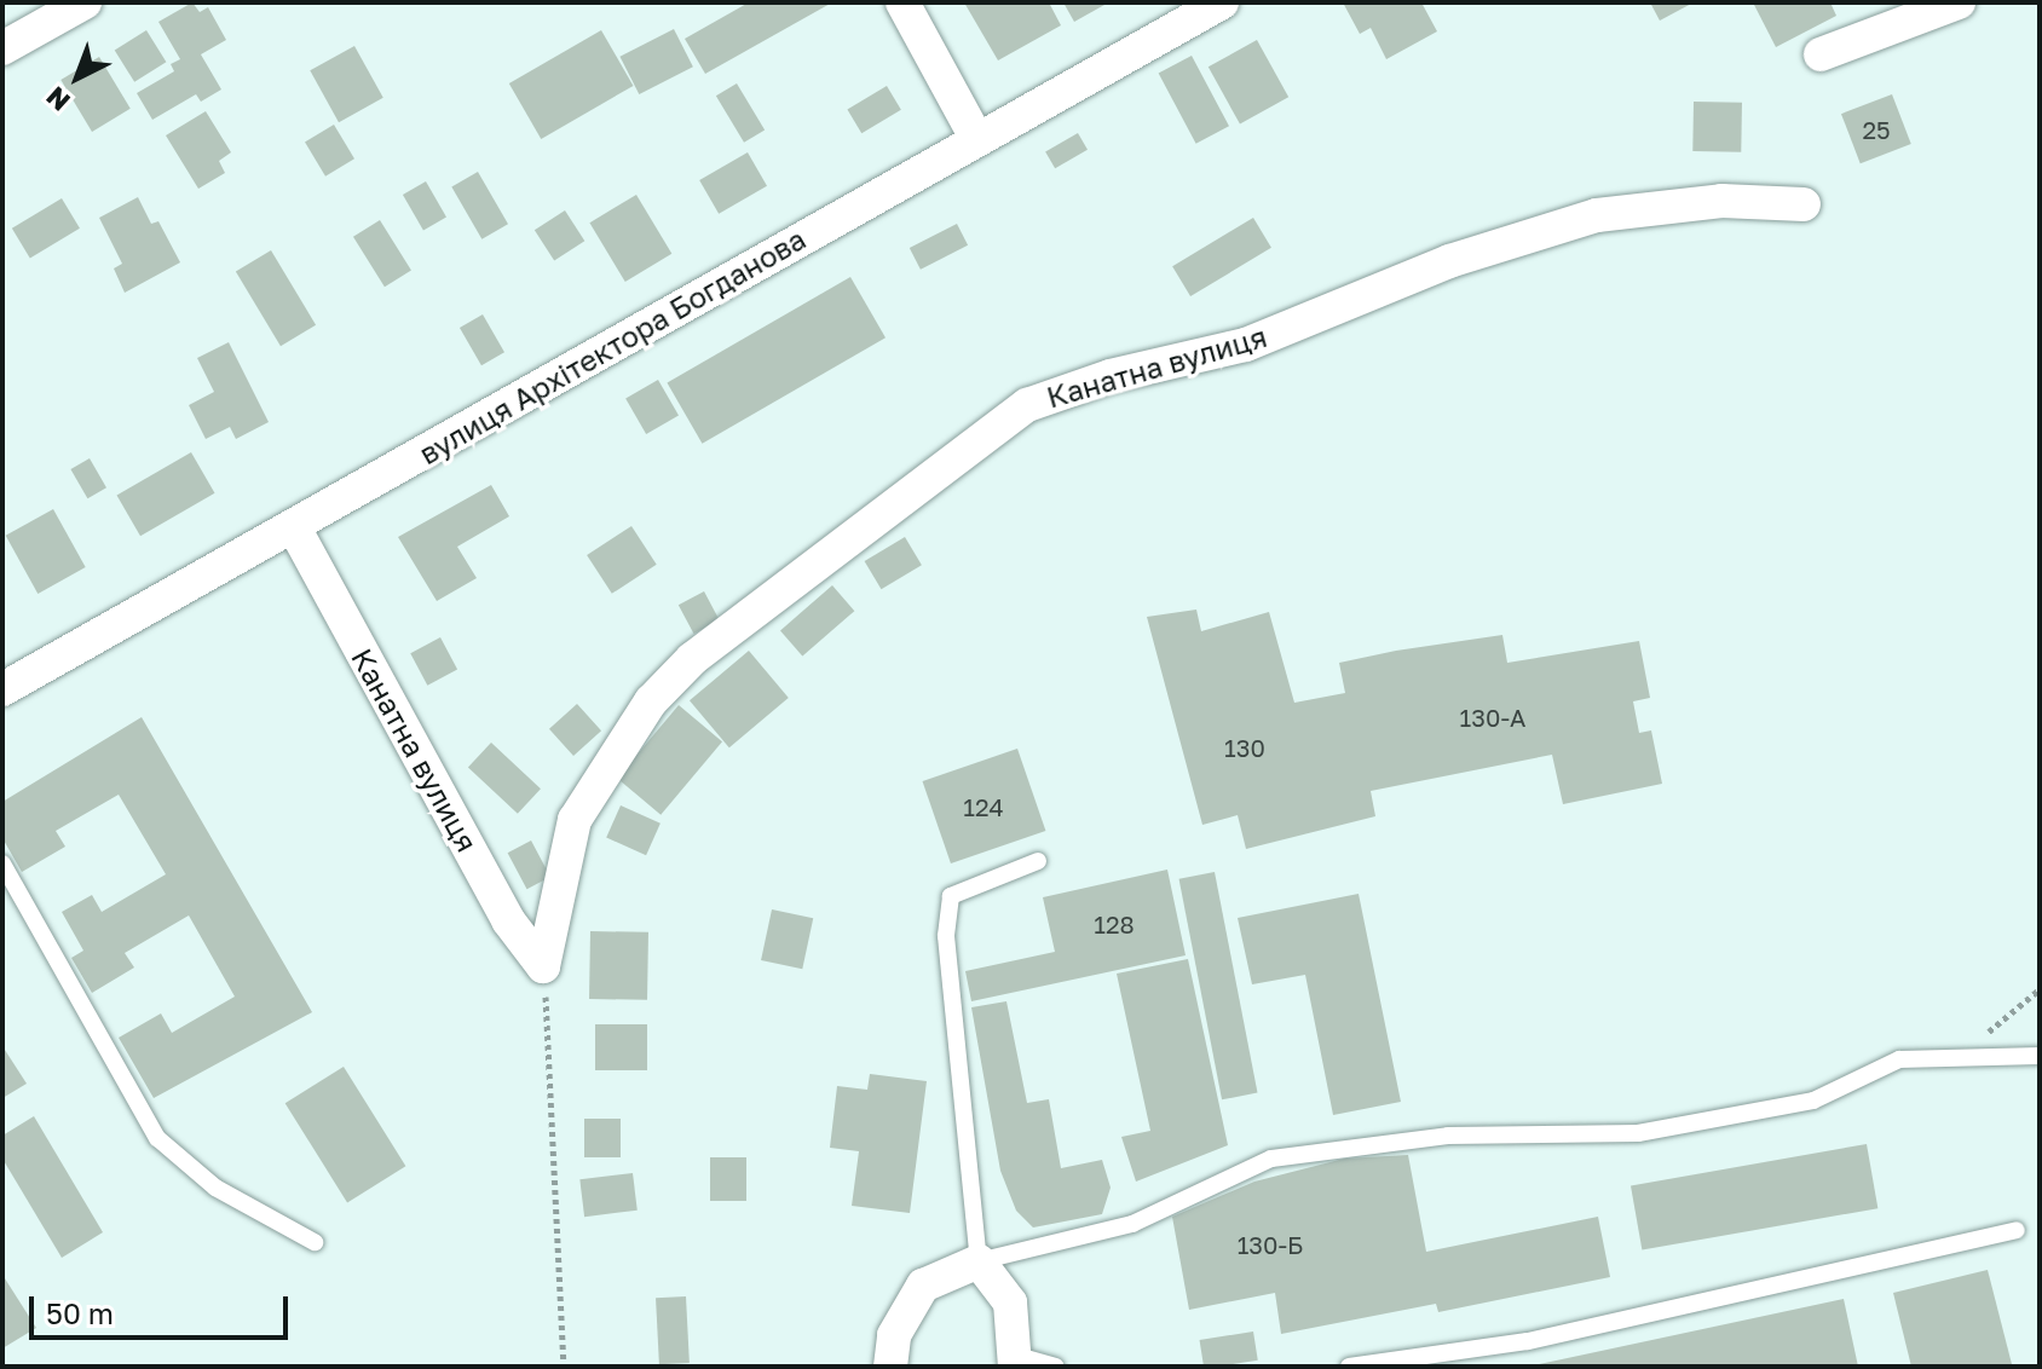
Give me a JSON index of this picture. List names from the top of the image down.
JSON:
{
  "streets": {
    "street": ["вулиця Архітектора Богданова", "Канатна вулиця"]
  },
  "crossings": [
    ["вулиця Архітектора Богданова", "Канатна вулиця"]
  ],
  "house_numbers": [
    "25",
    "130-А",
    "130",
    "124",
    "128",
    "130-Б"
  ],
  "scale_bar": "50 m",
  "north": "bottom left"
}
